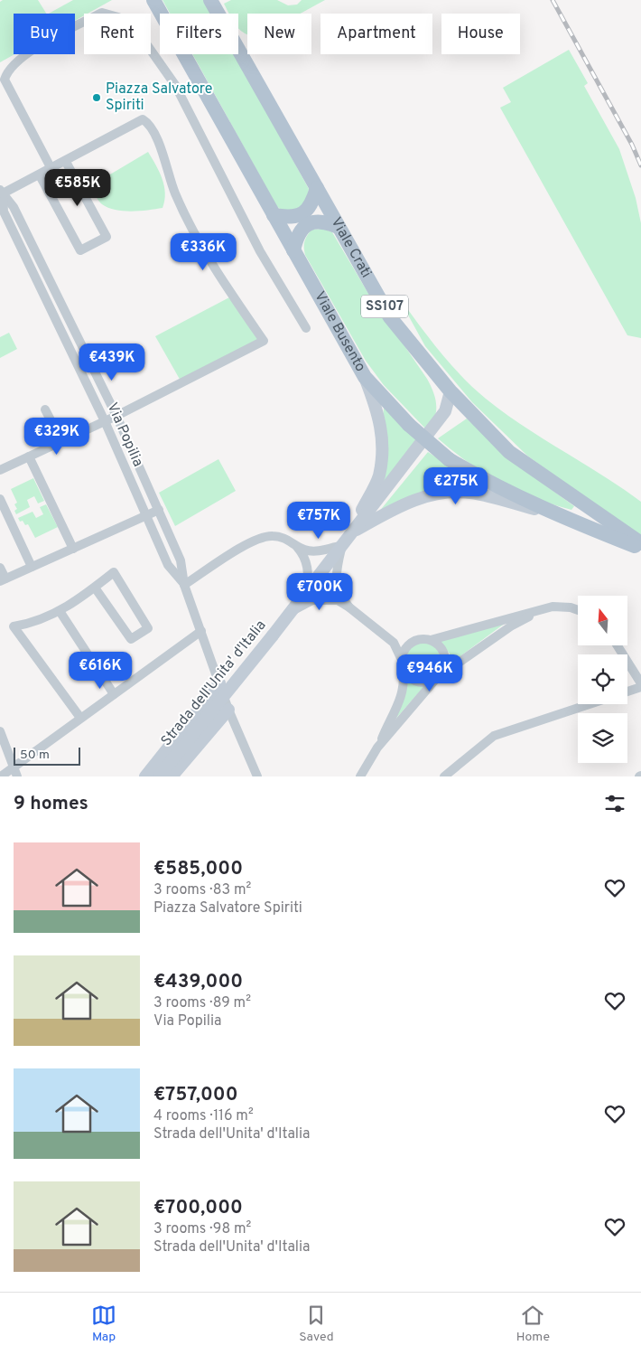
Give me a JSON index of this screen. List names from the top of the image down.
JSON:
{
  "streets": {
    "main road": [
      "Viale Crati",
      "SS107",
      "Viale Busento",
      "Strada dell'Unita' d'Italia"
    ],
    "street": ["Via Popilia"]
  },
  "places": ["Piazza Salvatore Spiriti"],
  "scale_bar": "50 m",
  "north": "top",
  "page": {
    "chip": [
      "Buy",
      "Rent",
      "Filters",
      "New",
      "Apartment",
      "House"
    ],
    "price": [
      "€585K",
      "€336K",
      "€439K",
      "€329K",
      "€275K",
      "€757K",
      "€700K",
      "€616K",
      "€946K"
    ],
    "scale": "50 m",
    "heading": "9 homes",
    "list": [
      {
        "name": "€585,000",
        "note": "3 rooms · 83 m² · Piazza Salvatore Spiriti"
      },
      {
        "name": "€439,000",
        "note": "3 rooms · 89 m² · Via Popilia"
      },
      {
        "name": "€757,000",
        "note": "4 rooms · 116 m² · Strada dell'Unita' d'Italia"
      },
      {
        "name": "€700,000",
        "note": "3 rooms · 98 m² · Strada dell'Unita' d'Italia"
      }
    ],
    "tabs": ["Map", "Saved", "Home"]
  }
}
